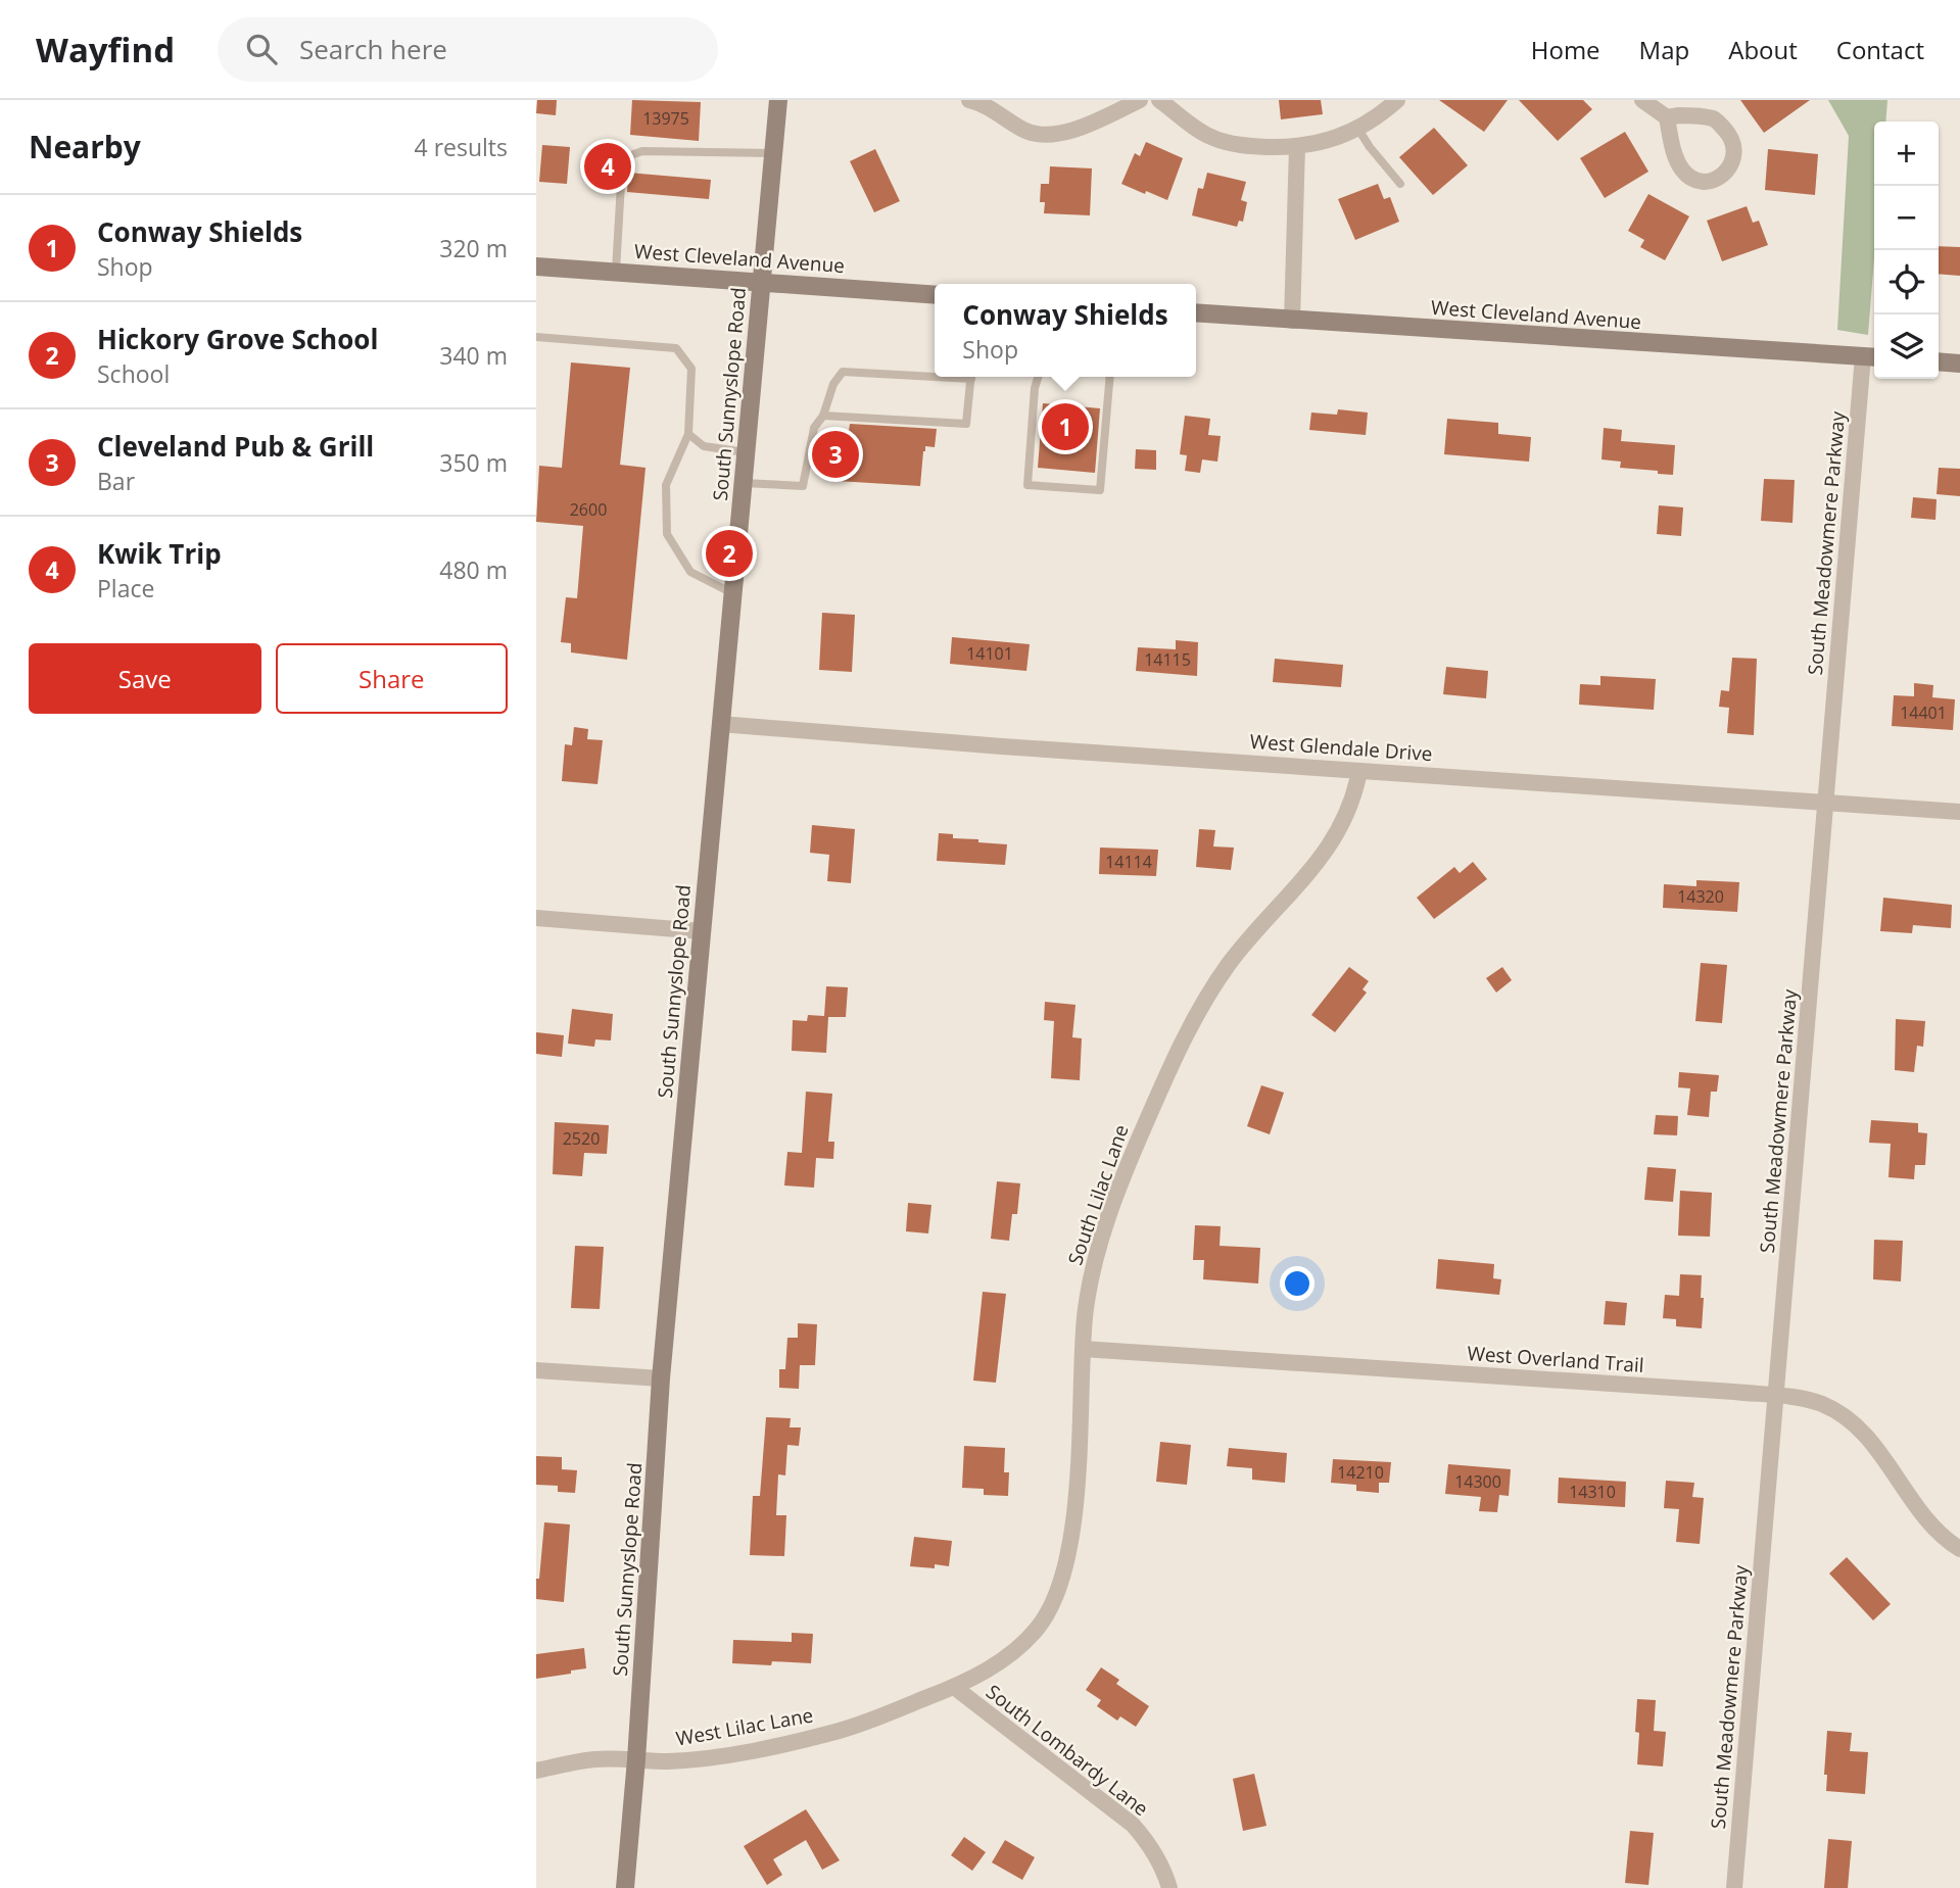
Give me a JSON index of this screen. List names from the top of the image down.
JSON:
{
  "streets": {
    "street": [
      "West Cleveland Avenue",
      "South Sunnyslope Road",
      "South Meadowmere Parkway",
      "West Glendale Drive",
      "South Lilac Lane",
      "West Overland Trail",
      "West Lilac Lane",
      "South Lombardy Lane"
    ]
  },
  "crossings": [
    ["West Cleveland Avenue", "South Sunnyslope Road"],
    ["West Cleveland Avenue", "South Meadowmere Parkway"],
    ["South Sunnyslope Road", "West Glendale Drive"],
    ["South Sunnyslope Road", "West Lilac Lane"],
    ["South Meadowmere Parkway", "West Glendale Drive"],
    ["South Meadowmere Parkway", "West Overland Trail"],
    ["West Glendale Drive", "South Lilac Lane"],
    ["South Lilac Lane", "West Overland Trail"],
    ["South Lilac Lane", "West Lilac Lane"],
    ["South Lilac Lane", "South Lombardy Lane"],
    ["West Lilac Lane", "South Lombardy Lane"]
  ],
  "house_numbers": [
    "13975",
    "2600",
    "14101",
    "14115",
    "14401",
    "14114",
    "14320",
    "2520",
    "14210",
    "14300",
    "14310"
  ],
  "page": {
    "header": "Wayfind",
    "search": "Search here",
    "nav": [
      "Home",
      "Map",
      "About",
      "Contact"
    ],
    "heading": ["Nearby", "4 results"],
    "map_buttons": ["+", "−"],
    "pins": [
      "4",
      "1",
      "3",
      "2"
    ],
    "list": [
      {
        "mark": "1",
        "name": "Conway Shields",
        "note": "Shop",
        "value": "320 m"
      },
      {
        "mark": "2",
        "name": "Hickory Grove School",
        "note": "School",
        "value": "340 m"
      },
      {
        "mark": "3",
        "name": "Cleveland Pub & Grill",
        "note": "Bar",
        "value": "350 m"
      },
      {
        "mark": "4",
        "name": "Kwik Trip",
        "note": "Place",
        "value": "480 m"
      }
    ],
    "popup": ["Conway Shields", "Shop"],
    "buttons": ["Save", "Share"]
  }
}
